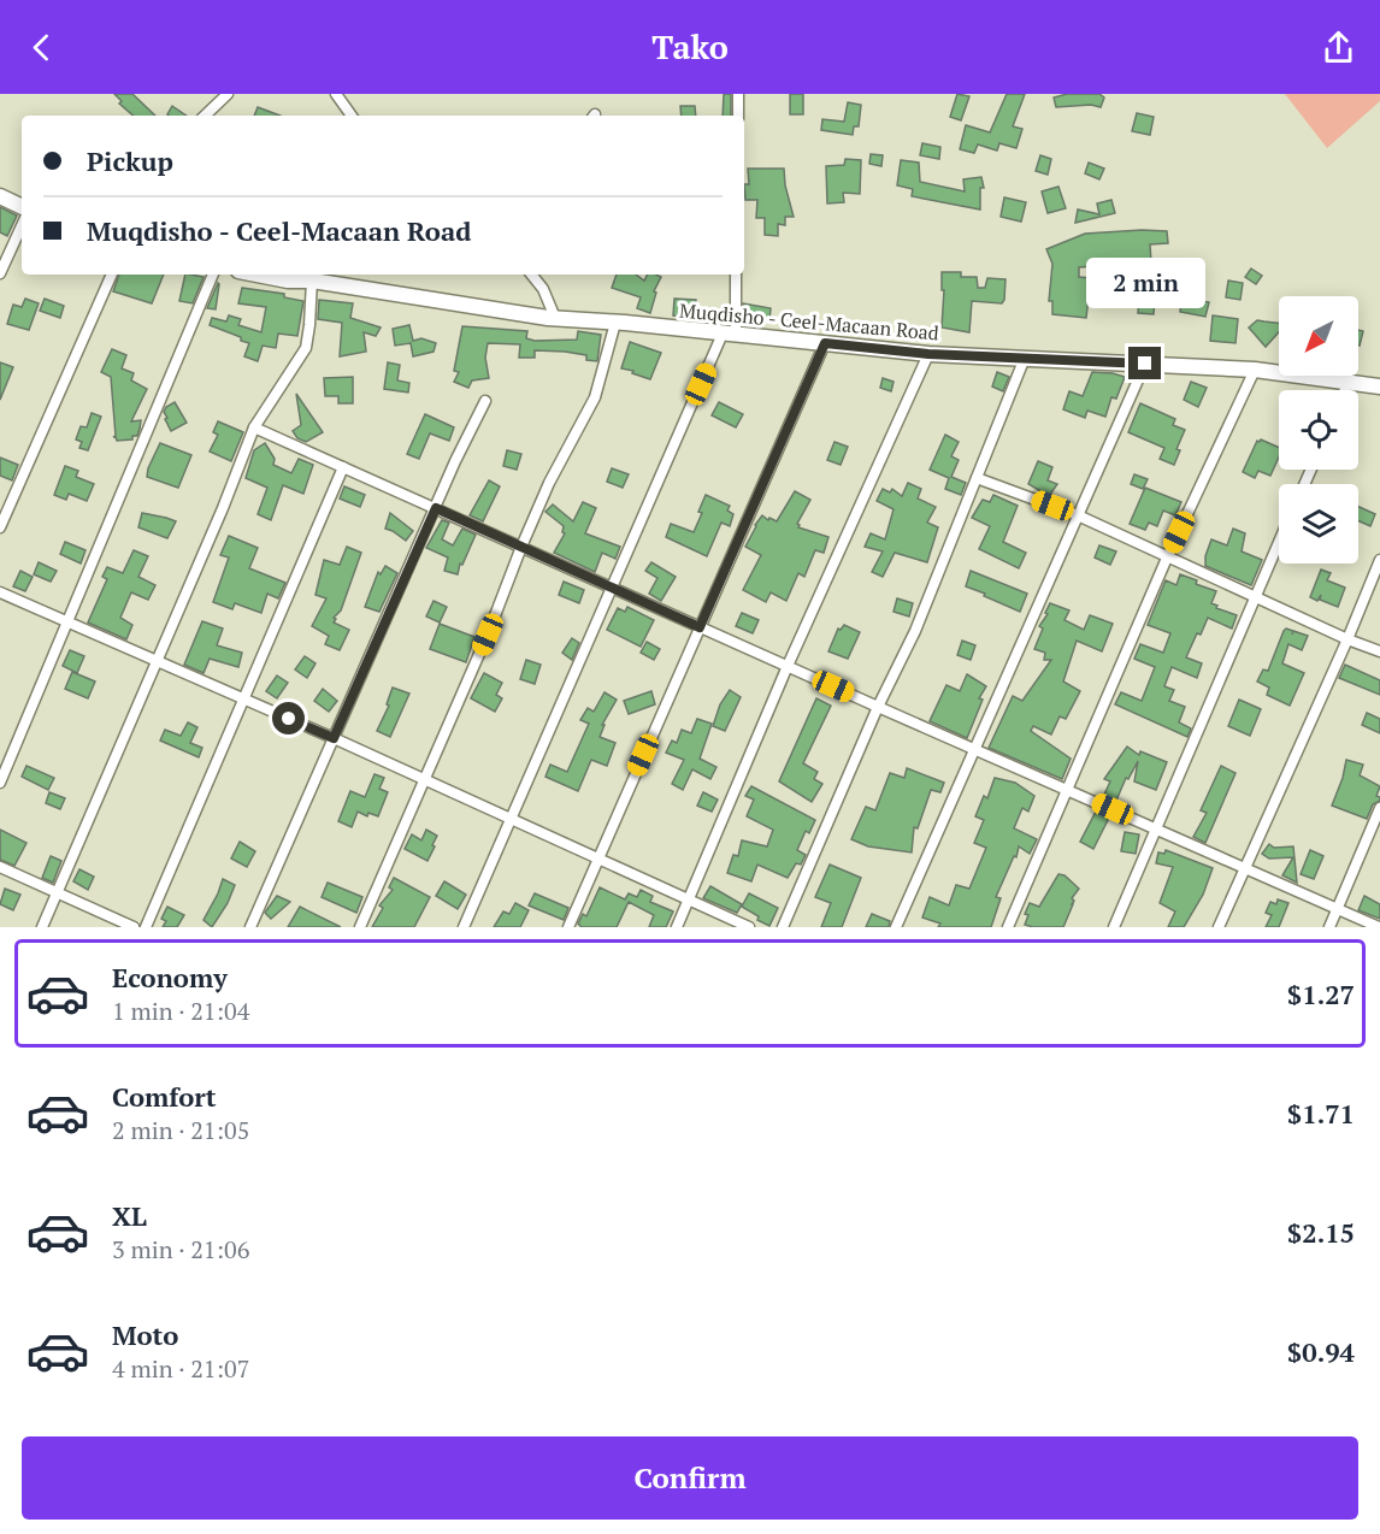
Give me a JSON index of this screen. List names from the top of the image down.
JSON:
{
  "streets": {
    "street": ["Muqdisho - Ceel-Macaan Road"]
  },
  "north": "bottom left",
  "page": {
    "header": "Tako",
    "banner": ["Pickup", "Muqdisho - Ceel-Macaan Road"],
    "bubble": "2 min",
    "list": [
      {
        "name": "Economy",
        "note": "1 min · 21:04",
        "value": "$1.27"
      },
      {
        "name": "Comfort",
        "note": "2 min · 21:05",
        "value": "$1.71"
      },
      {
        "name": "XL",
        "note": "3 min · 21:06",
        "value": "$2.15"
      },
      {
        "name": "Moto",
        "note": "4 min · 21:07",
        "value": "$0.94"
      }
    ],
    "buttons": "Confirm"
  }
}
